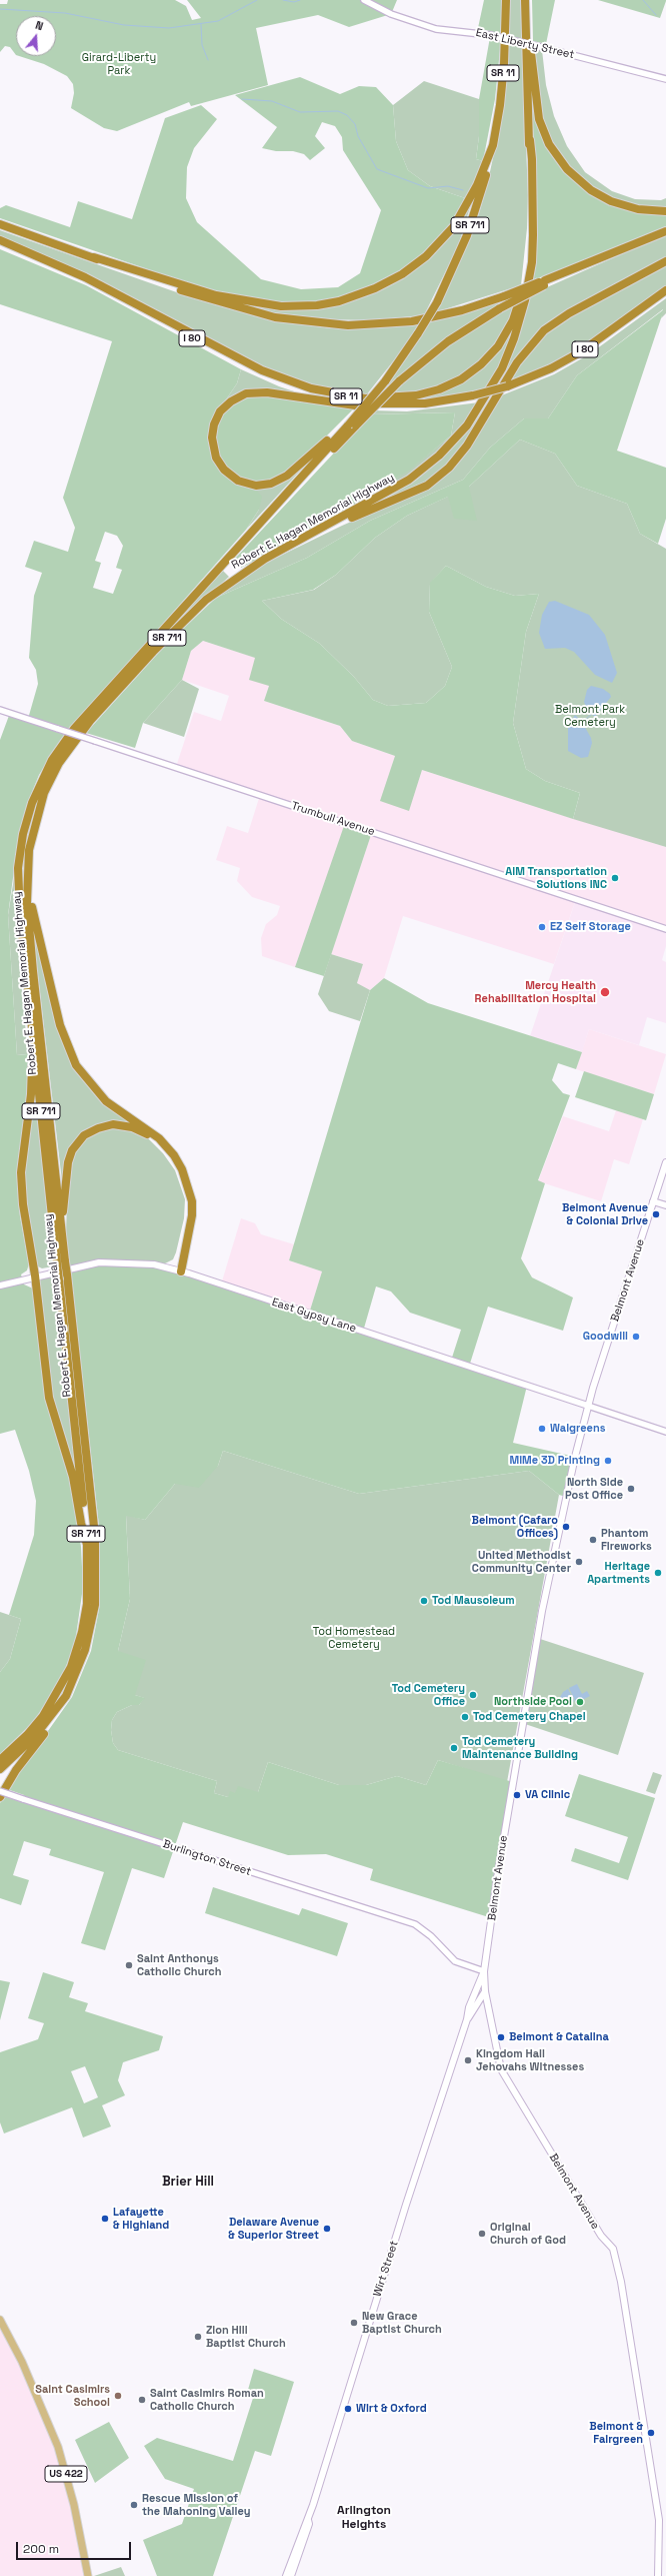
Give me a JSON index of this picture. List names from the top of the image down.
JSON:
{
  "streets": {
    "highway": [
      "SR 11",
      "SR 711",
      "I 80",
      "Robert E. Hagan Memorial Highway"
    ],
    "main road": [
      "Belmont Avenue",
      "East Gypsy Lane",
      "Wirt Street",
      "US 422"
    ],
    "street": ["East Liberty Street", "Trumbull Avenue", "Burlington Street"]
  },
  "crossings": [
    ["SR 11", "SR 711"],
    ["SR 11", "Robert E. Hagan Memorial Highway"],
    ["SR 711", "Robert E. Hagan Memorial Highway"],
    ["Belmont Avenue", "East Gypsy Lane"],
    ["Belmont Avenue", "Burlington Street"],
    ["Belmont Avenue", "Wirt Street"],
    ["Burlington Street", "Wirt Street"]
  ],
  "districts": ["Brier Hill", "Arlington Heights"],
  "parks": ["Girard-Liberty Park", "Belmont Park Cemetery", "Tod Homestead Cemetery"],
  "places": [
    "AIM Transportation Solutions INC",
    "EZ Self Storage",
    "Mercy Health Rehabilitation Hospital",
    "Belmont Avenue & Colonial Drive",
    "Goodwill",
    "Walgreens",
    "MiMe 3D Printing",
    "North Side Post Office",
    "Belmont (Cafaro Offices)",
    "Phantom Fireworks",
    "United Methodist Community Center",
    "Heritage Apartments",
    "Tod Mausoleum",
    "Tod Cemetery Office",
    "Northside Pool",
    "Tod Cemetery Chapel",
    "Tod Cemetery Maintenance Building",
    "VA Clinic",
    "Saint Anthonys Catholic Church",
    "Belmont & Catalina",
    "Kingdom Hall Jehovahs Witnesses",
    "Lafayette & Highland",
    "Delaware Avenue & Superior Street",
    "Original Church of God",
    "New Grace Baptist Church",
    "Zion Hill Baptist Church",
    "Saint Casimirs School",
    "Saint Casimirs Roman Catholic Church",
    "Wirt & Oxford",
    "Belmont & Fairgreen",
    "Rescue Mission of the Mahoning Valley"
  ],
  "scale_bar": "200 m",
  "north": "top"
}
